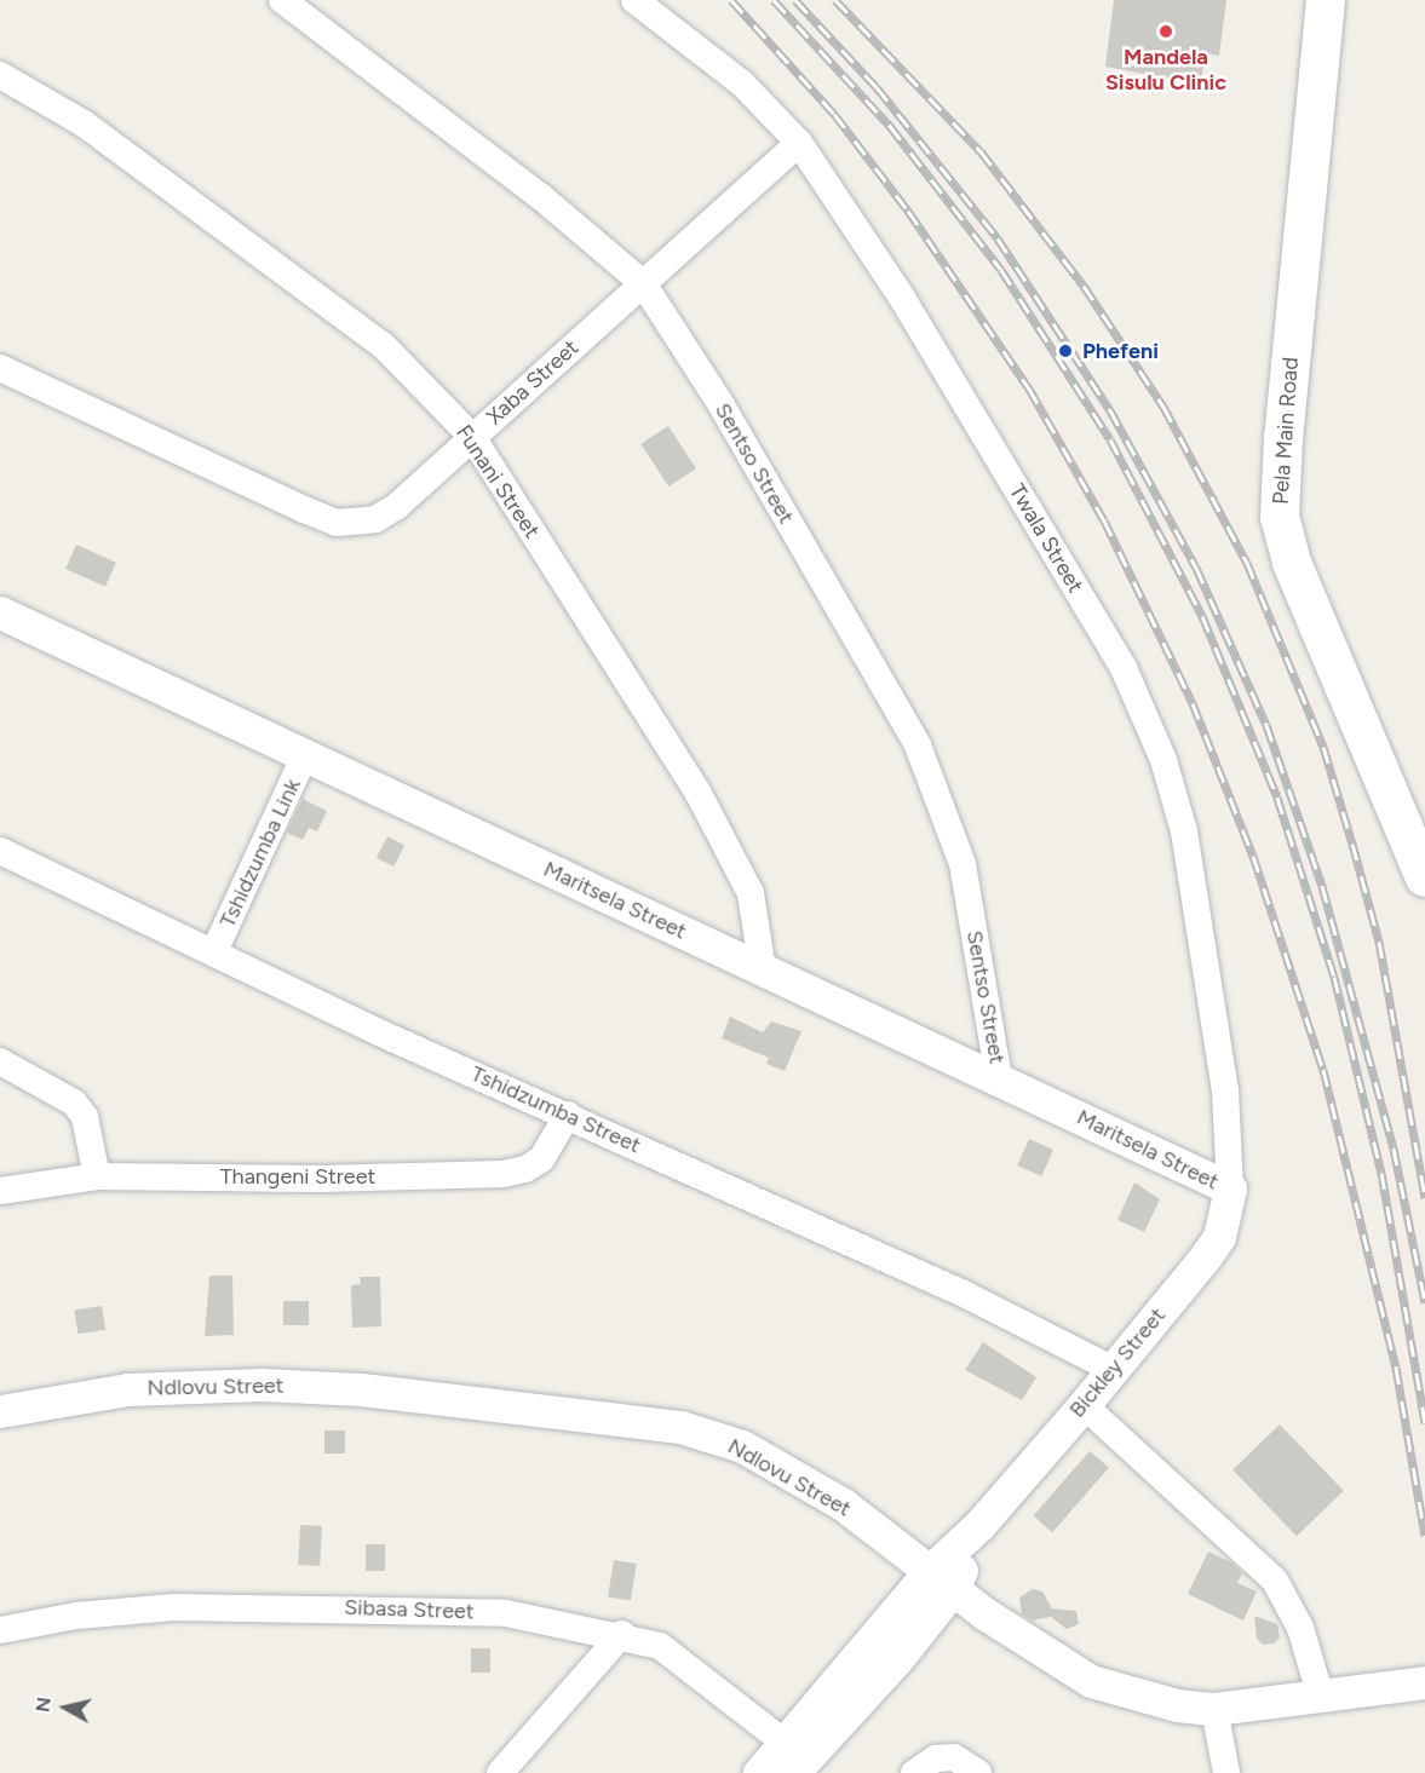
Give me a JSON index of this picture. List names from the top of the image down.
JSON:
{
  "streets": {
    "main road": ["Pela Main Road"],
    "street": [
      "Xaba Street",
      "Sentso Street",
      "Funani Street",
      "Twala Street",
      "Tshidzumba Link",
      "Maritsela Street",
      "Tshidzumba Street",
      "Thangeni Street",
      "Bickley Street",
      "Ndlovu Street",
      "Sibasa Street"
    ]
  },
  "crossings": [
    ["Xaba Street", "Sentso Street"],
    ["Xaba Street", "Funani Street"],
    ["Xaba Street", "Twala Street"],
    ["Sentso Street", "Maritsela Street"],
    ["Funani Street", "Maritsela Street"],
    ["Twala Street", "Maritsela Street"],
    ["Twala Street", "Bickley Street"],
    ["Tshidzumba Link", "Maritsela Street"],
    ["Tshidzumba Link", "Tshidzumba Street"],
    ["Maritsela Street", "Bickley Street"],
    ["Tshidzumba Street", "Thangeni Street"],
    ["Tshidzumba Street", "Bickley Street"],
    ["Bickley Street", "Ndlovu Street"],
    ["Bickley Street", "Sibasa Street"]
  ],
  "places": ["Mandela Sisulu Clinic", "Phefeni"],
  "north": "left"
}
